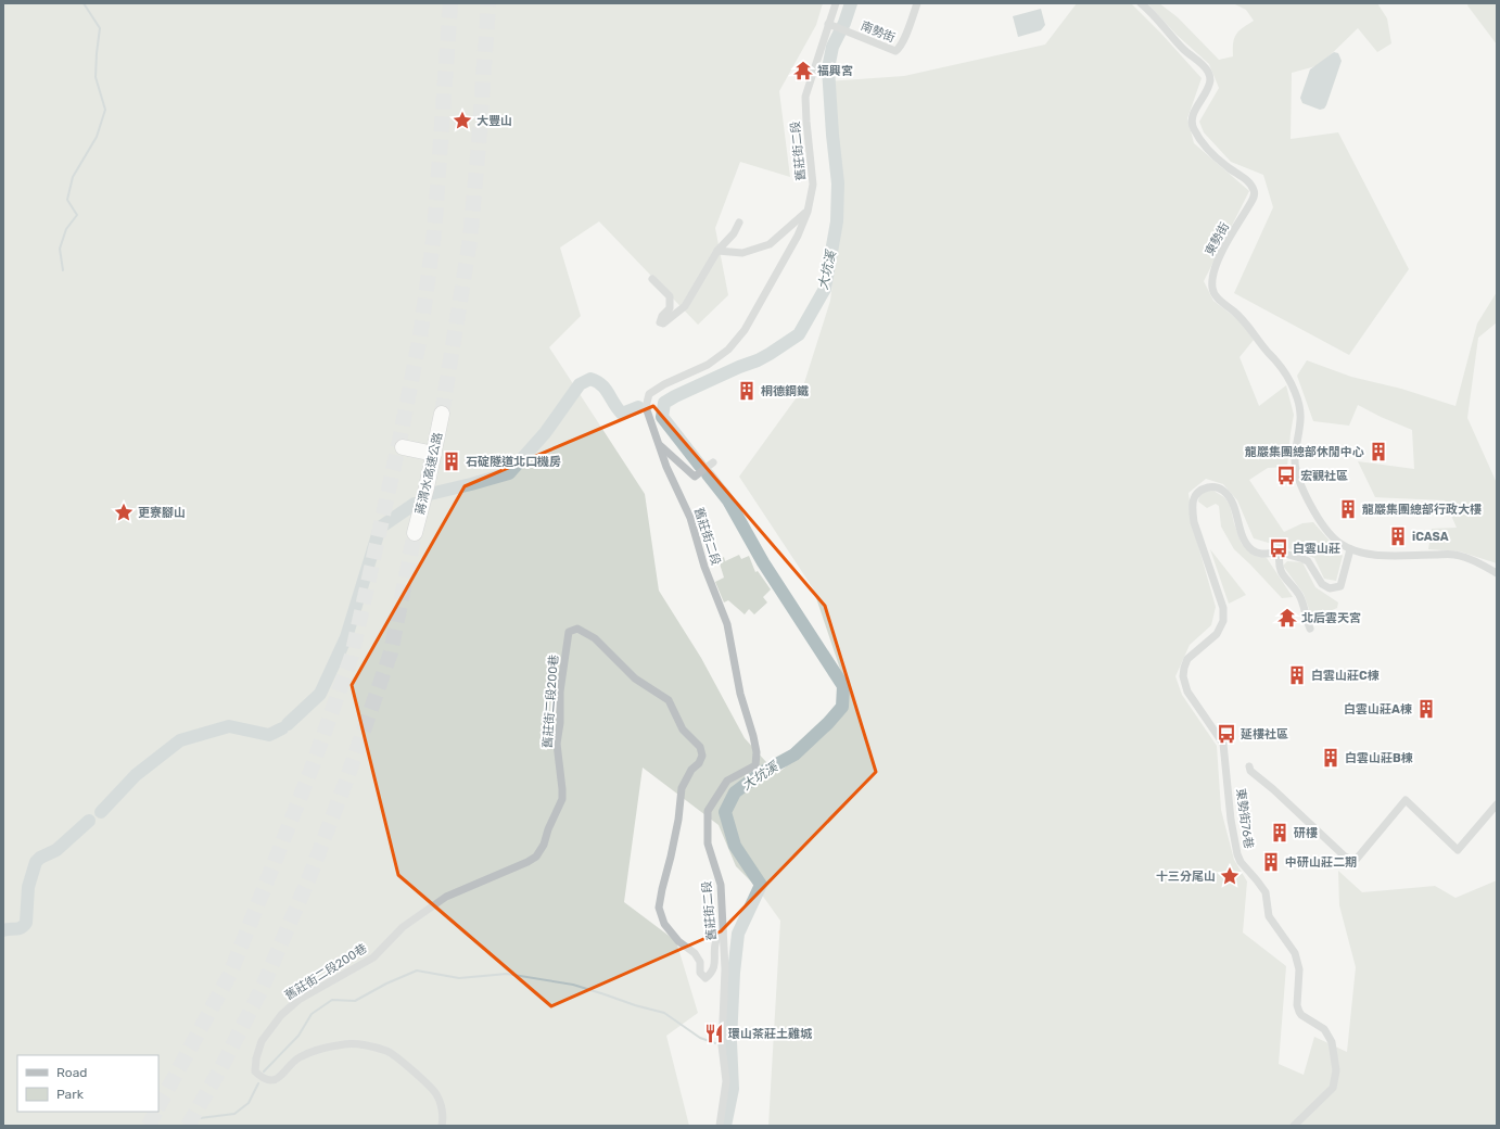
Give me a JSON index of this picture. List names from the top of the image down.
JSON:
{
  "streets": {
    "highway": ["蔣渭水高速公路"],
    "street": [
      "南勢街",
      "舊莊街二段",
      "東勢街",
      "舊莊街二段200巷",
      "東勢街76巷"
    ]
  },
  "crossings": [
    ["南勢街", "舊莊街二段"],
    ["舊莊街二段", "舊莊街二段200巷"]
  ],
  "water": ["大坑溪"],
  "places": {
    "temple": ["福興宮", "北后雲天宮"],
    "place": ["大豐山", "更寮腳山", "十三分尾山"],
    "building": [
      "桐德鋼鐵",
      "龍巖集團總部休閒中心",
      "石碇隧道北口機房",
      "龍巖集團總部行政大樓",
      "iCASA",
      "白雲山莊C棟",
      "白雲山莊A棟",
      "白雲山莊B棟",
      "研樓",
      "中研山莊二期"
    ],
    "bus stop": ["宏觀社區", "白雲山莊", "延樓社區"],
    "restaurant": ["環山茶莊土雞城"]
  },
  "legend": ["Road", "Park"]
}
